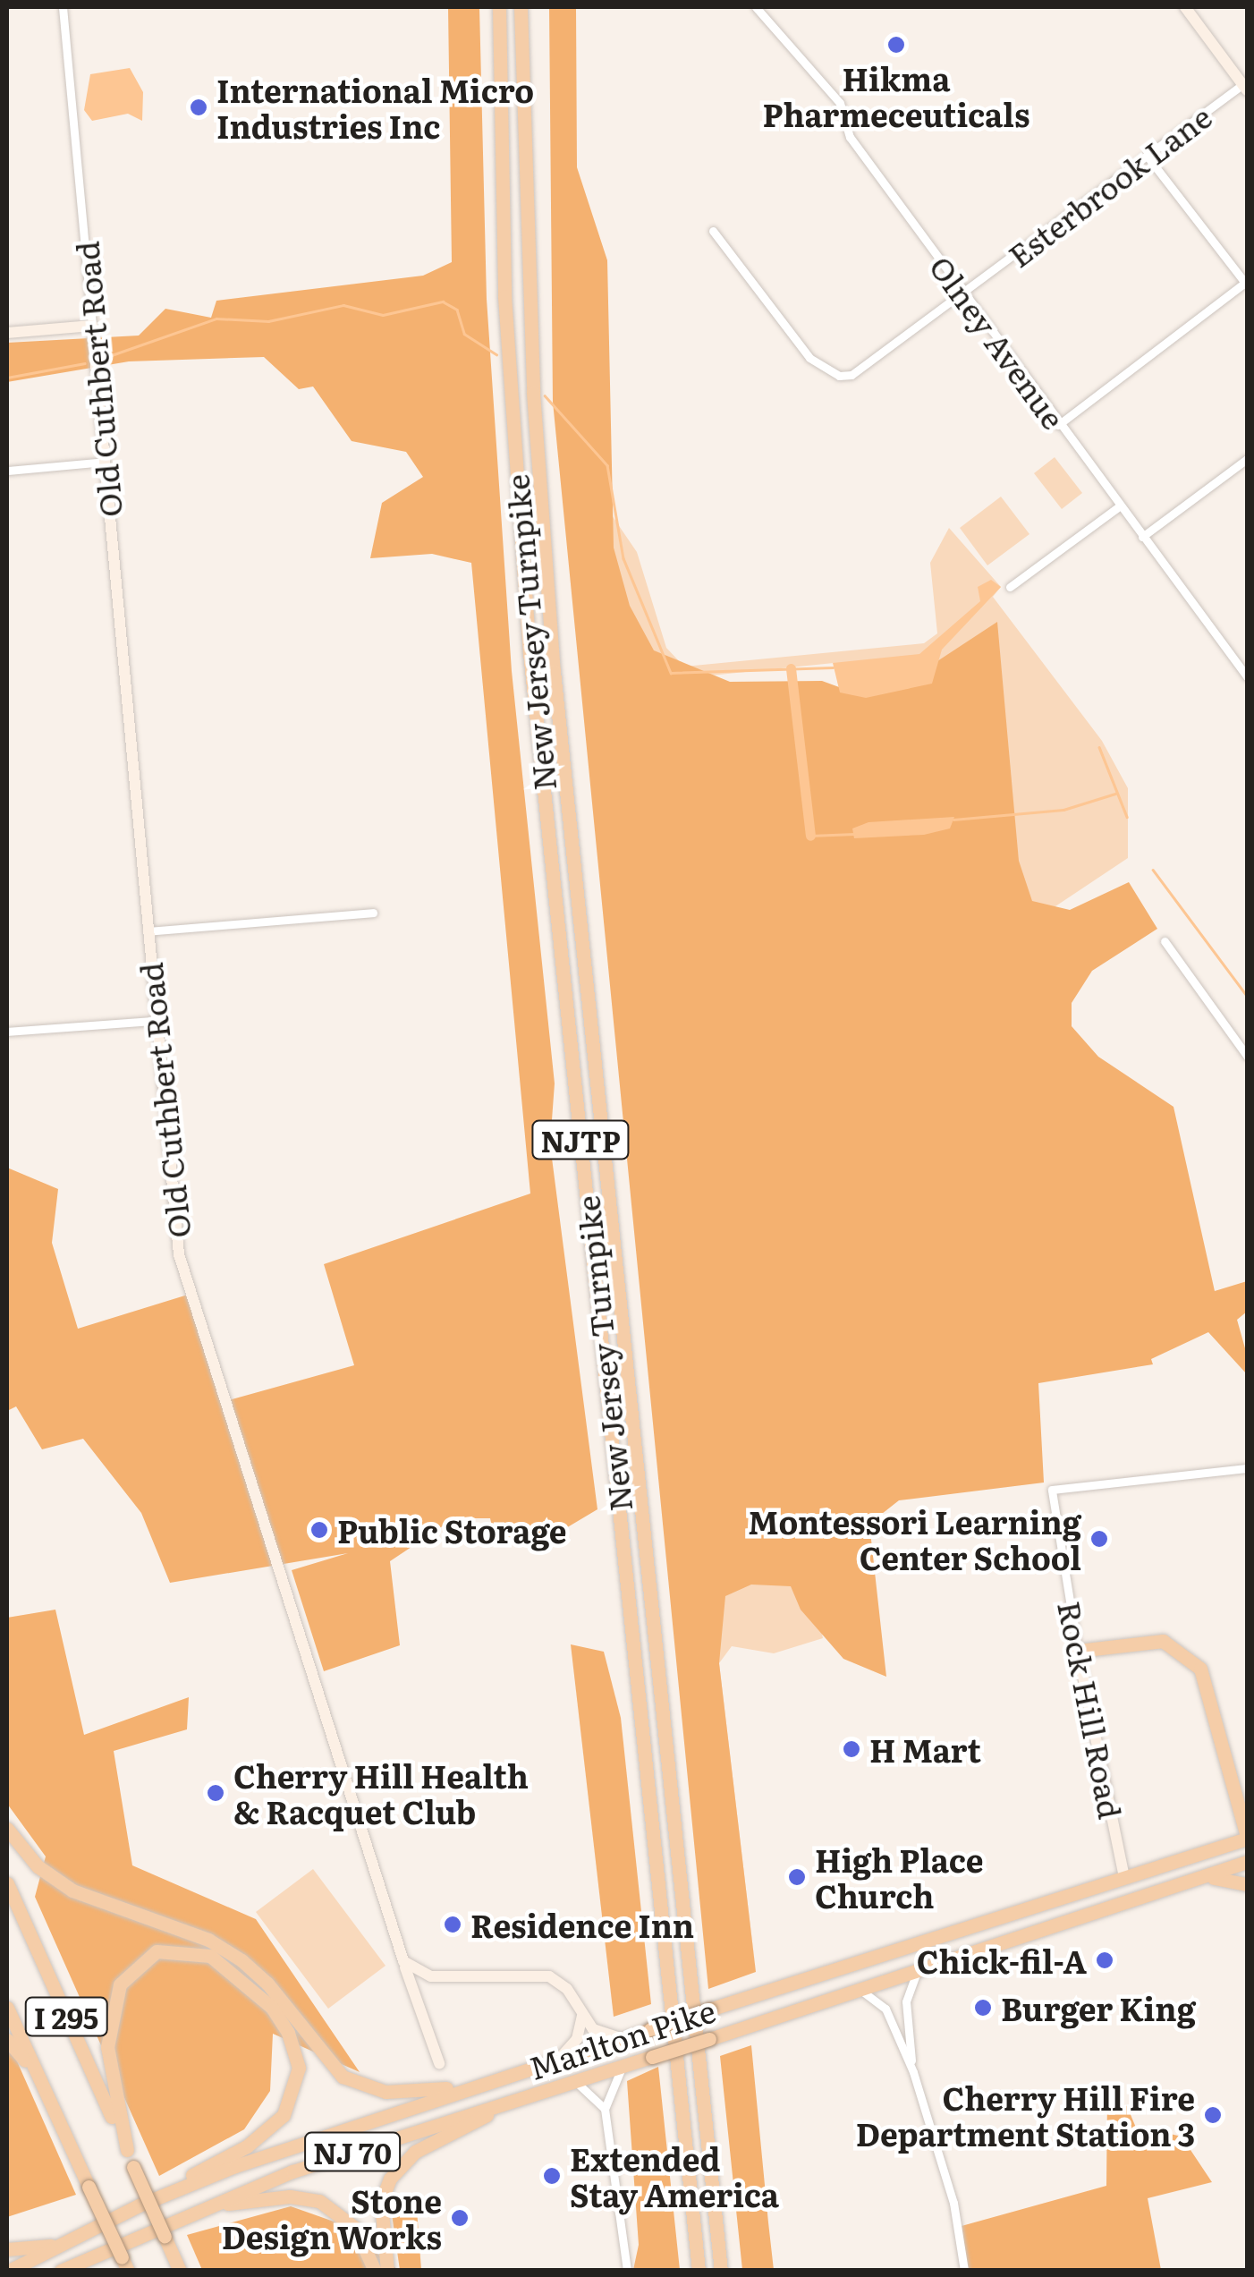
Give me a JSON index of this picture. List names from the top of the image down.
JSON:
{
  "streets": {
    "highway": [
      "New Jersey Turnpike",
      "NJTP",
      "I 295",
      "Marlton Pike",
      "NJ 70"
    ],
    "street": [
      "Esterbrook Lane",
      "Olney Avenue",
      "Old Cuthbert Road",
      "Rock Hill Road"
    ]
  },
  "crossings": [
    ["Esterbrook Lane", "Olney Avenue"],
    ["Rock Hill Road", "Marlton Pike"]
  ],
  "places": [
    "Hikma Pharmeceuticals",
    "International Micro Industries Inc",
    "Public Storage",
    "Montessori Learning Center School",
    "H Mart",
    "Cherry Hill Health & Racquet Club",
    "High Place Church",
    "Residence Inn",
    "Chick-fil-A",
    "Burger King",
    "Cherry Hill Fire Department Station 3",
    "Extended Stay America",
    "Stone Design Works"
  ]
}
